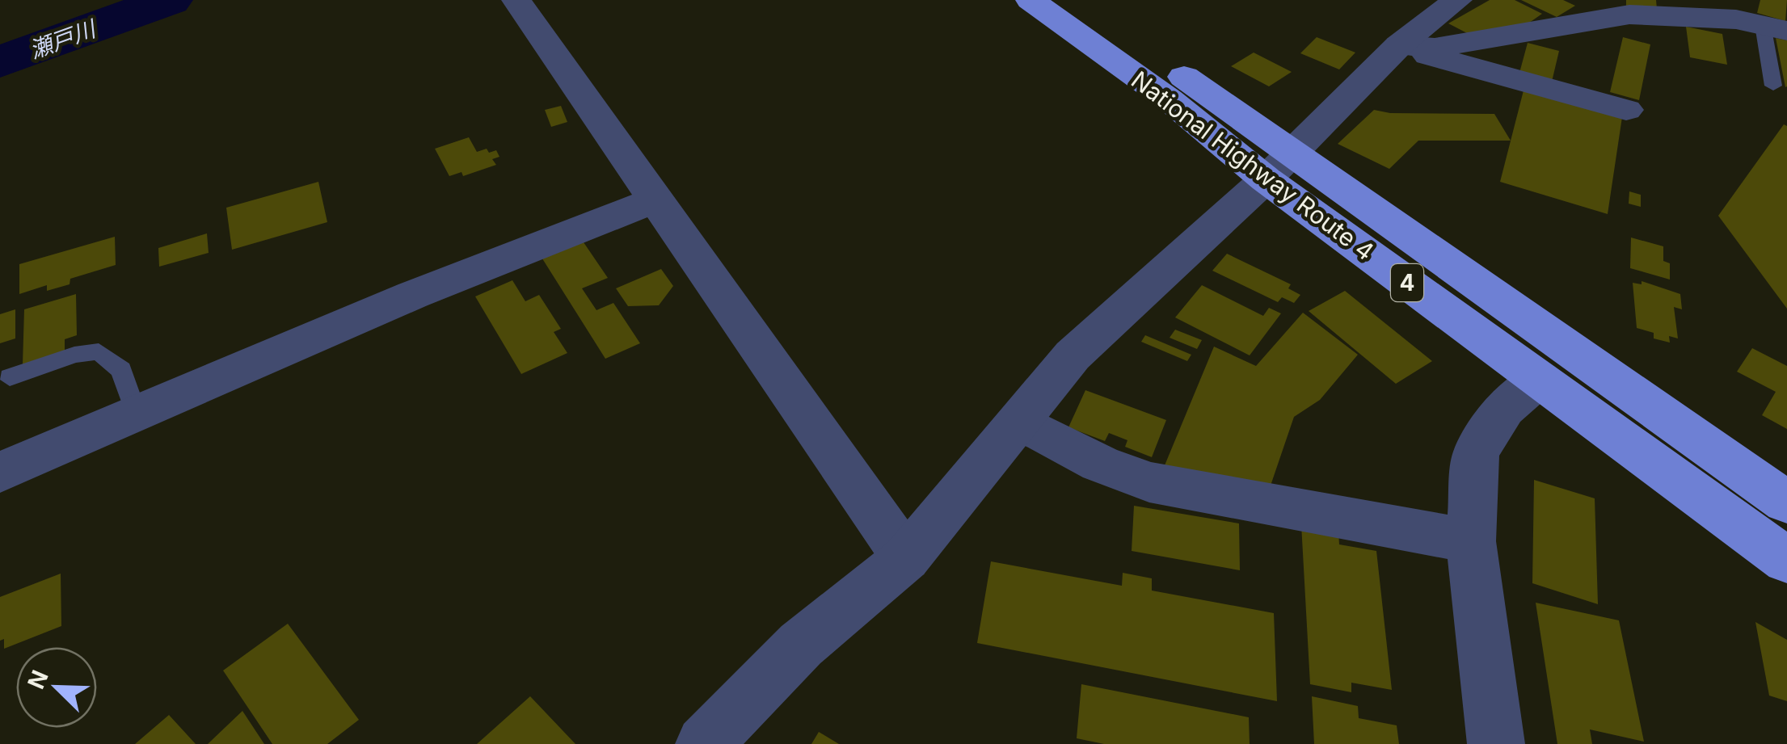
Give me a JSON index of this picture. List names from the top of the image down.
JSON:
{
  "streets": {
    "highway": ["National Highway Route 4", "4"]
  },
  "water": ["瀬戸川"],
  "north": "top left"
}
